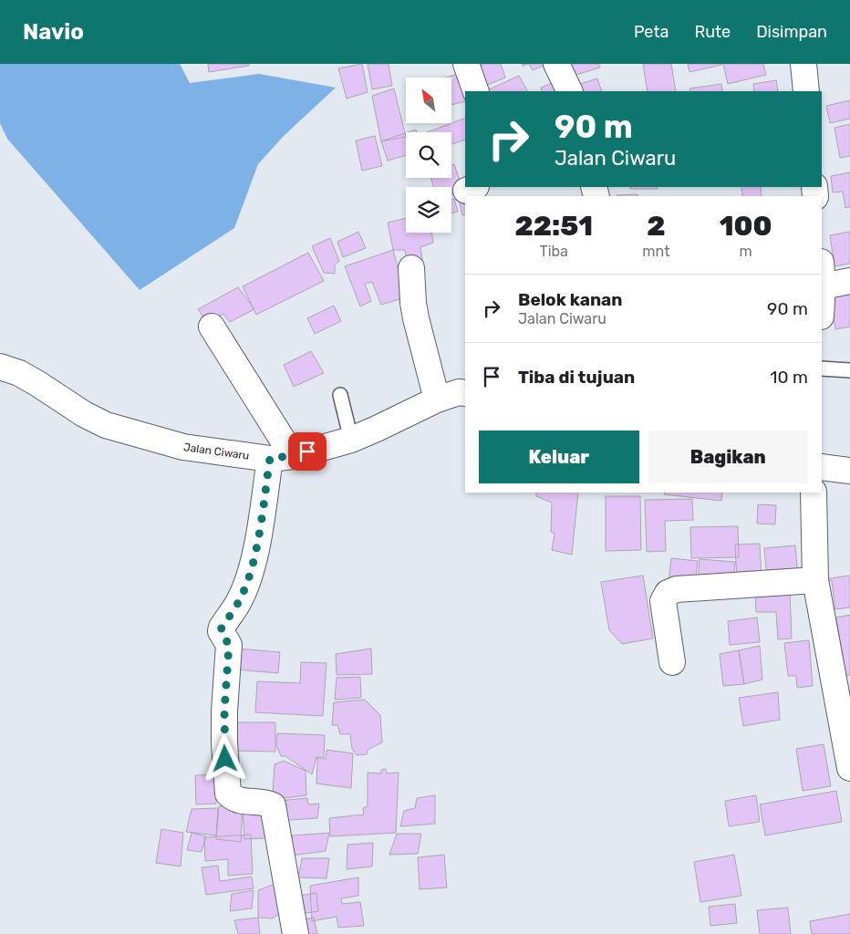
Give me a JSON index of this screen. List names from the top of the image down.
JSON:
{
  "streets": {
    "street": ["Jalan Ciwaru"]
  },
  "north": "top left",
  "page": {
    "header": "Navio",
    "nav": ["Peta", "Rute", "Disimpan"],
    "turn": ["90 m", "Jalan Ciwaru"],
    "eta": [
      "22:51",
      "Tiba",
      "2",
      "mnt",
      "100",
      "m"
    ],
    "list": [
      {
        "name": "Belok kanan",
        "note": "Jalan Ciwaru",
        "value": "90 m"
      },
      {
        "name": "Tiba di tujuan",
        "value": "10 m"
      }
    ],
    "buttons": ["Keluar", "Bagikan"]
  }
}
